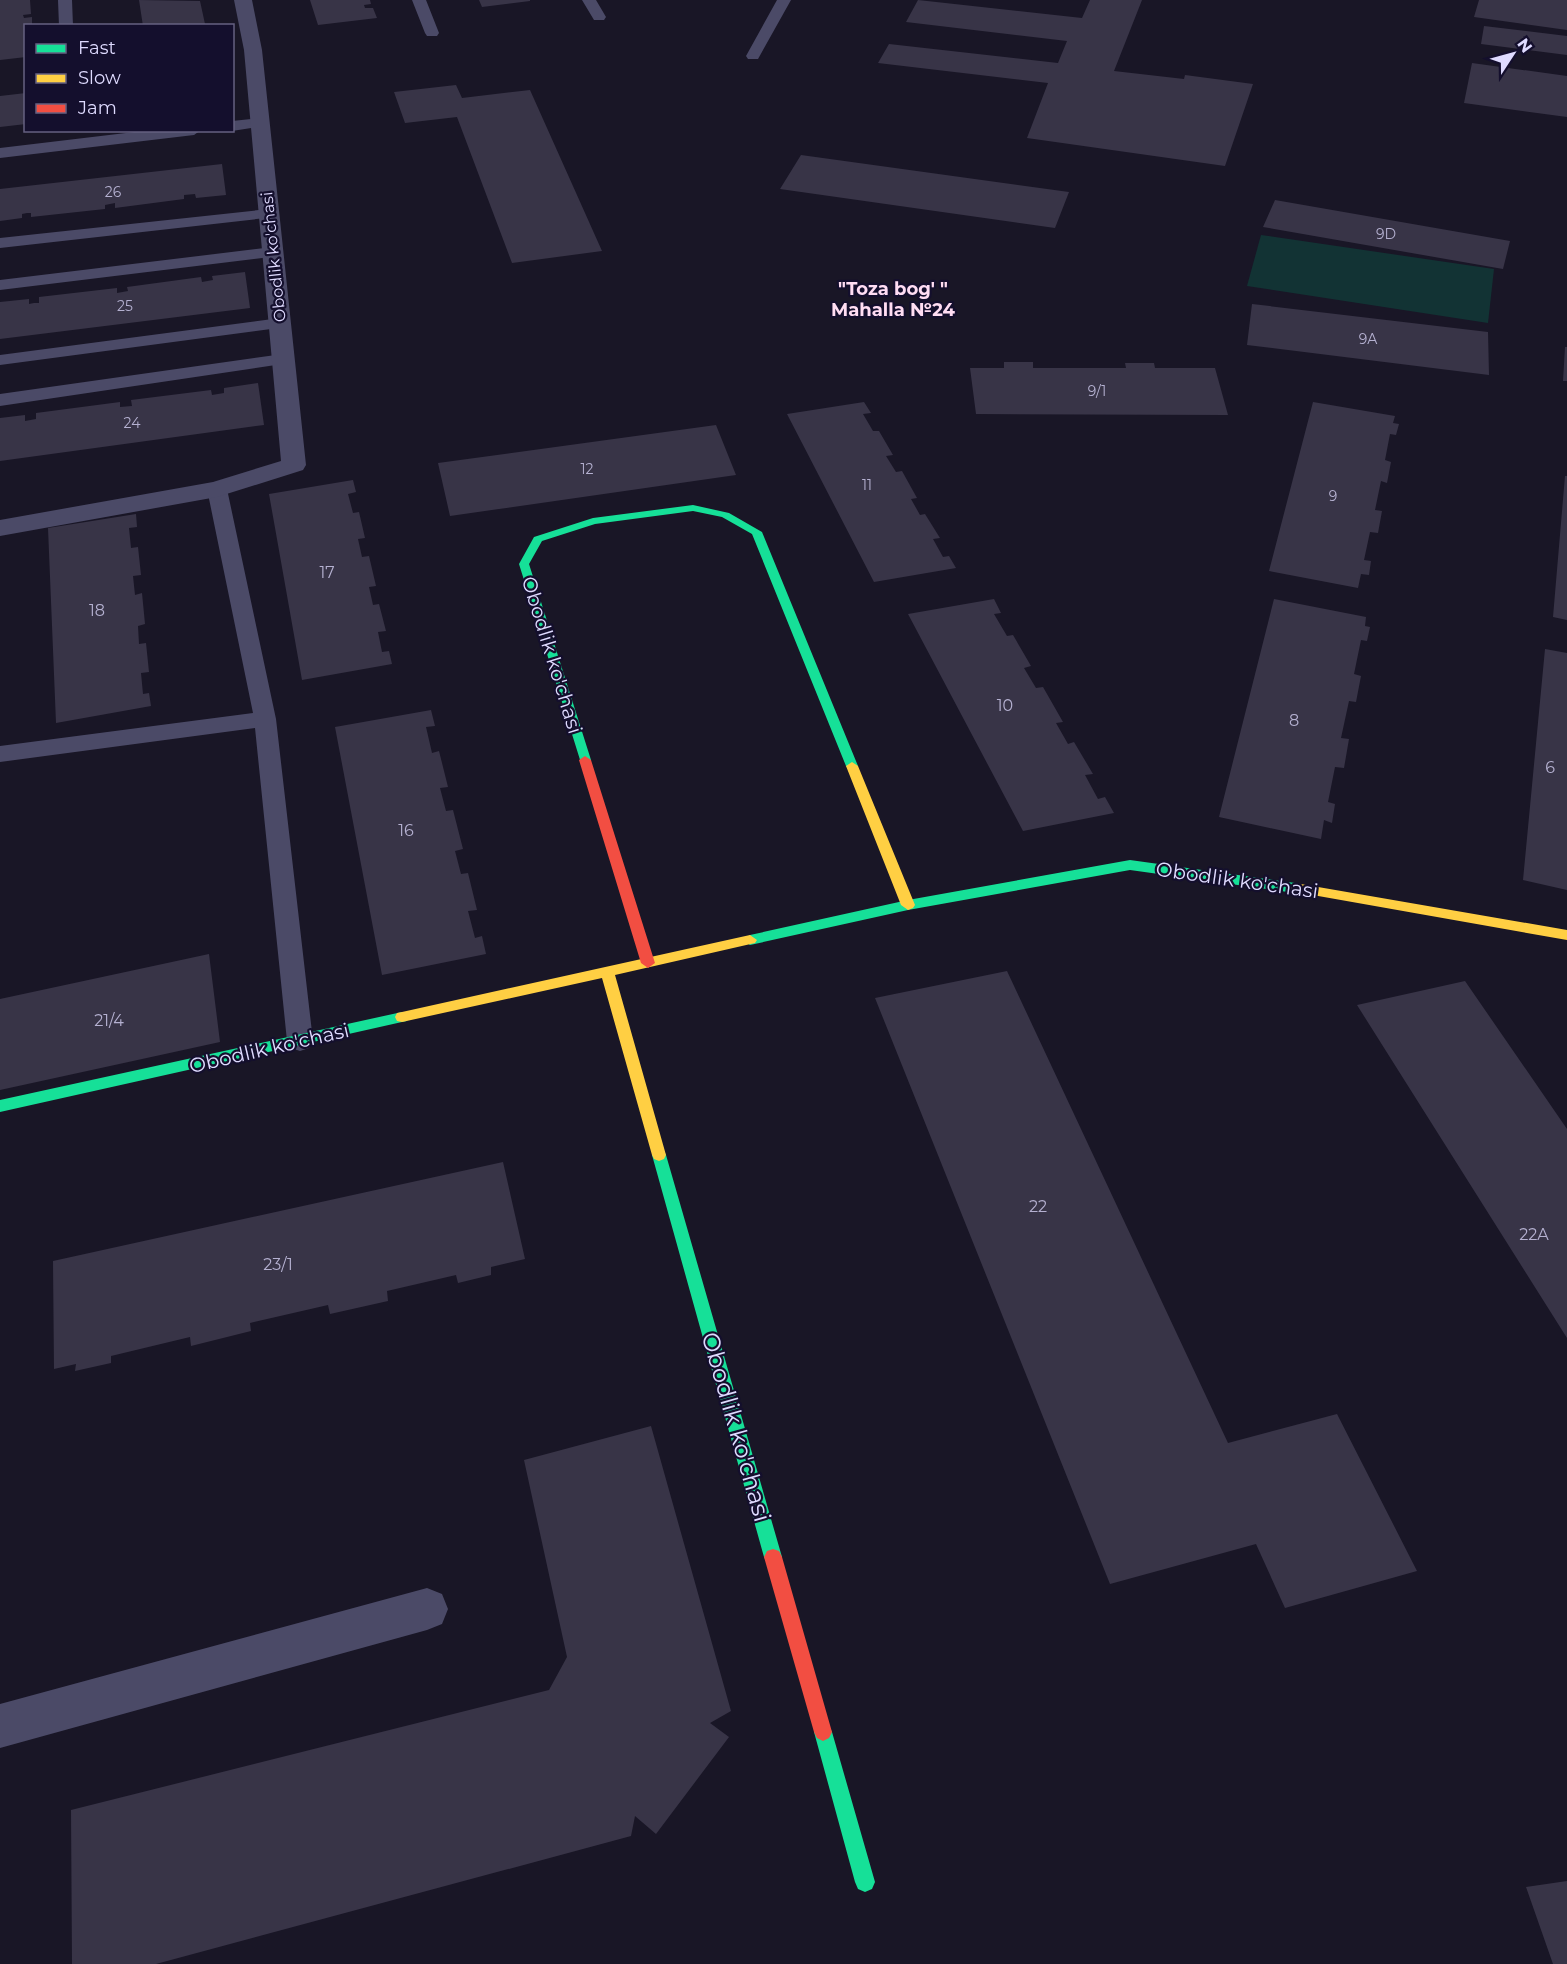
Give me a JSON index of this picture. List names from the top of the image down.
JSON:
{
  "streets": {
    "street": ["Obodlik ko'chasi"]
  },
  "districts": ["\"Toza bog' \" Mahalla №24"],
  "house_numbers": [
    "26",
    "9D",
    "25",
    "9A",
    "9/1",
    "24",
    "12",
    "11",
    "9",
    "17",
    "18",
    "10",
    "8",
    "6",
    "16",
    "21/4",
    "22",
    "22A",
    "23/1"
  ],
  "legend": ["Fast", "Slow", "Jam"],
  "north": "top right"
}
